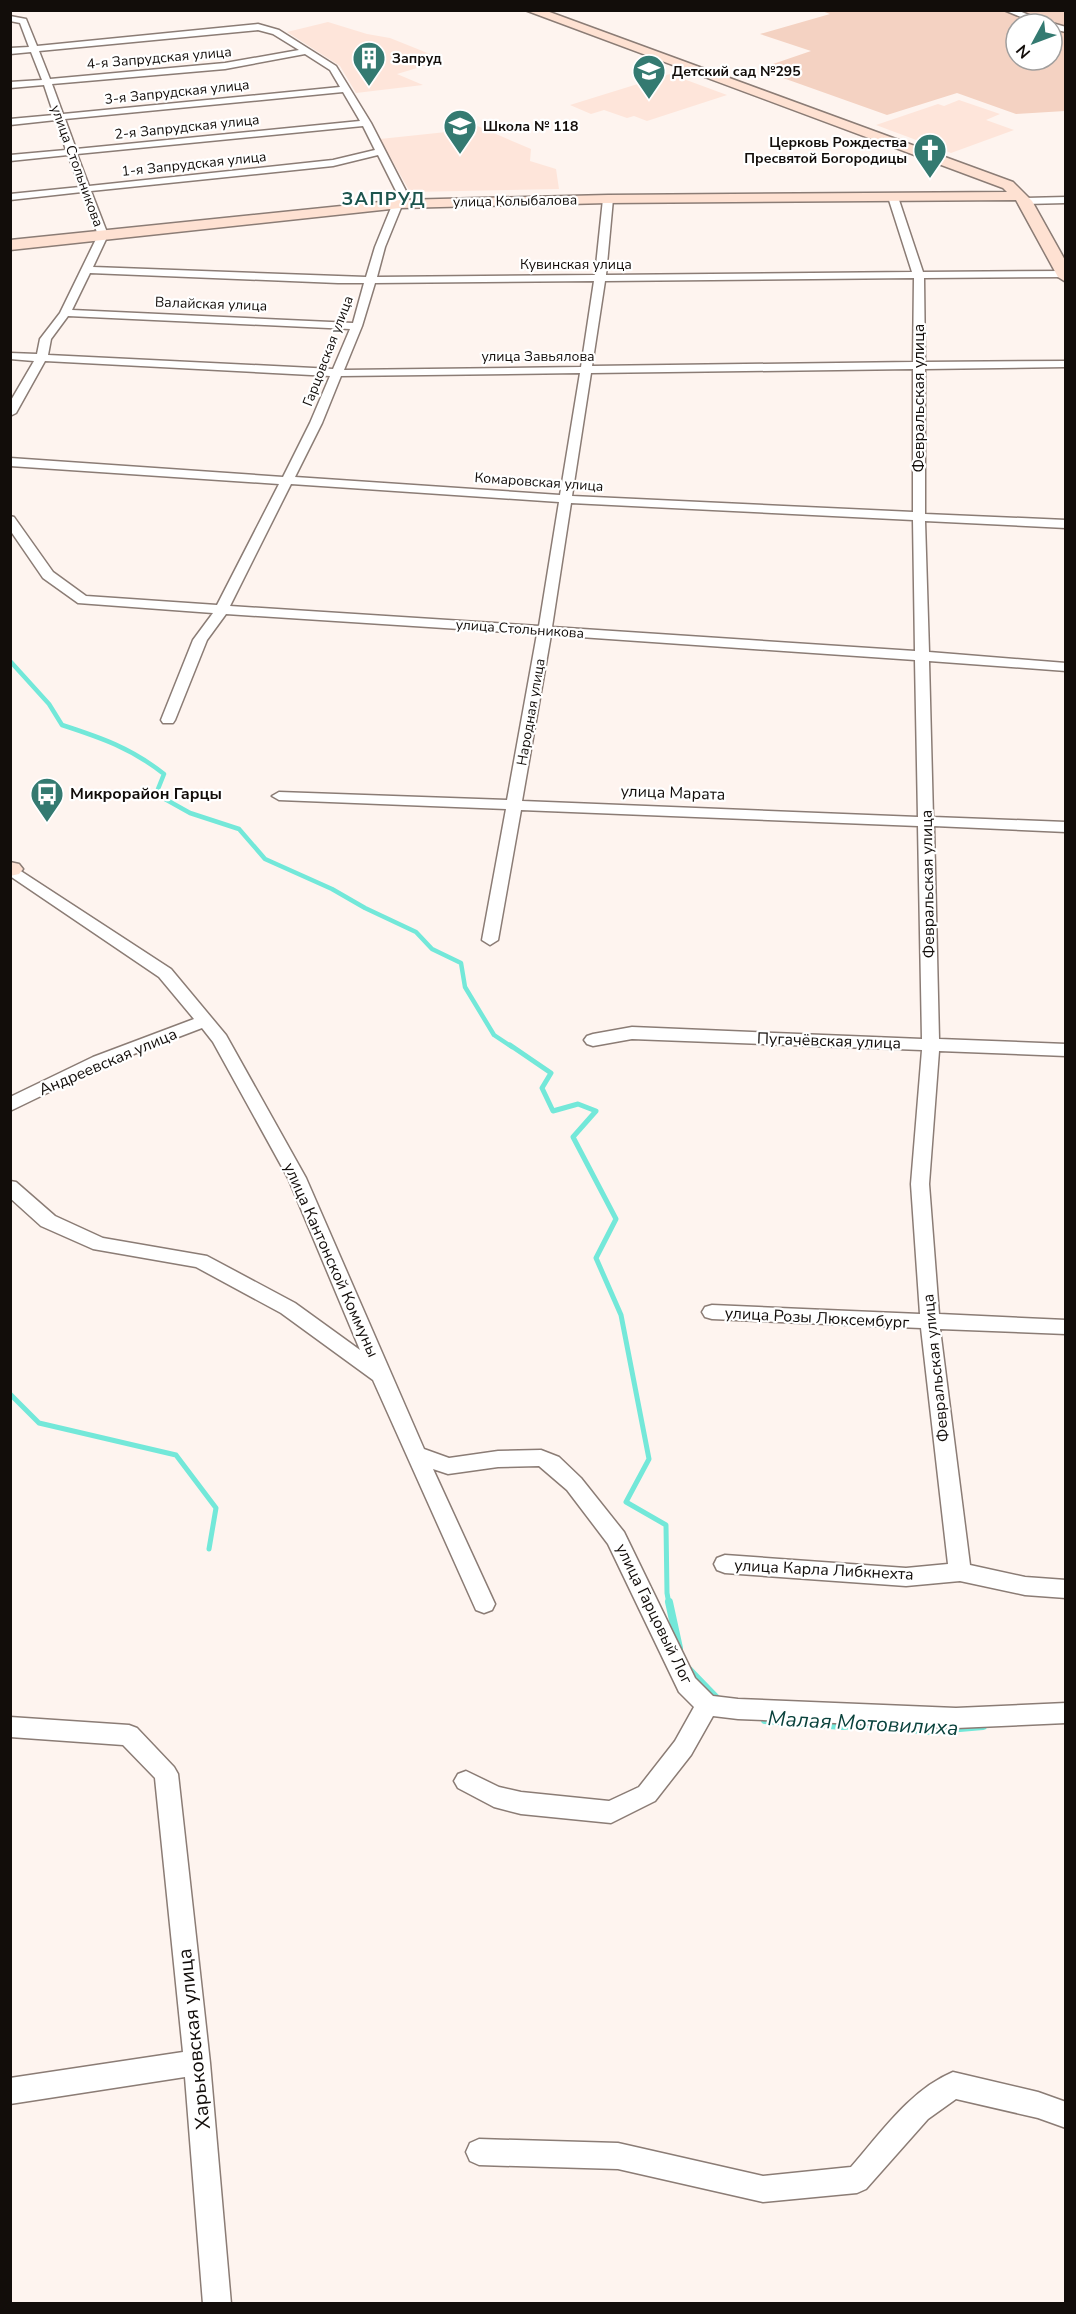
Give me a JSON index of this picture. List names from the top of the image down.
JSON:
{
  "streets": {
    "street": [
      "4-я Запрудская улица",
      "3-я Запрудская улица",
      "2-я Запрудская улица",
      "1-я Запрудская улица",
      "улица Стольникова",
      "улица Колыбалова",
      "Кувинская улица",
      "Валайская улица",
      "Гарцовская улица",
      "улица Завьялова",
      "Февральская улица",
      "Комаровская улица",
      "Народная улица",
      "улица Марата",
      "Пугачёвская улица",
      "Андреевская улица",
      "улица Кантонской Коммуны",
      "улица Розы Люксембург",
      "улица Карла Либкнехта",
      "улица Гарцовый Лог",
      "Харьковская улица"
    ]
  },
  "crossings": [
    ["4-я Запрудская улица", "улица Стольникова"],
    ["3-я Запрудская улица", "улица Стольникова"],
    ["2-я Запрудская улица", "улица Стольникова"],
    ["1-я Запрудская улица", "улица Стольникова"],
    ["улица Стольникова", "улица Колыбалова"],
    ["улица Стольникова", "Кувинская улица"],
    ["улица Стольникова", "Валайская улица"],
    ["улица Стольникова", "Гарцовская улица"],
    ["улица Стольникова", "улица Завьялова"],
    ["улица Стольникова", "Февральская улица"],
    ["улица Стольникова", "Народная улица"],
    ["улица Колыбалова", "Гарцовская улица"],
    ["улица Колыбалова", "Февральская улица"],
    ["улица Колыбалова", "Народная улица"],
    ["Кувинская улица", "Гарцовская улица"],
    ["Кувинская улица", "Февральская улица"],
    ["Кувинская улица", "Народная улица"],
    ["Валайская улица", "Гарцовская улица"],
    ["Гарцовская улица", "улица Завьялова"],
    ["Гарцовская улица", "Комаровская улица"],
    ["улица Завьялова", "Февральская улица"],
    ["улица Завьялова", "Народная улица"],
    ["Февральская улица", "Комаровская улица"],
    ["Февральская улица", "улица Марата"],
    ["Февральская улица", "Пугачёвская улица"],
    ["Февральская улица", "улица Розы Люксембург"],
    ["Февральская улица", "улица Карла Либкнехта"],
    ["Комаровская улица", "Народная улица"],
    ["Народная улица", "улица Марата"],
    ["Андреевская улица", "улица Кантонской Коммуны"],
    ["улица Кантонской Коммуны", "улица Гарцовый Лог"]
  ],
  "districts": ["ЗАПРУД"],
  "water": ["Малая Мотовилиха"],
  "places": {
    "building": ["Запруд"],
    "school or university": ["Детский сад №295", "Школа № 118"],
    "church": ["Церковь Рождества Пресвятой Богородицы"],
    "bus stop": ["Микрорайон Гарцы"]
  },
  "north": "bottom left"
}
